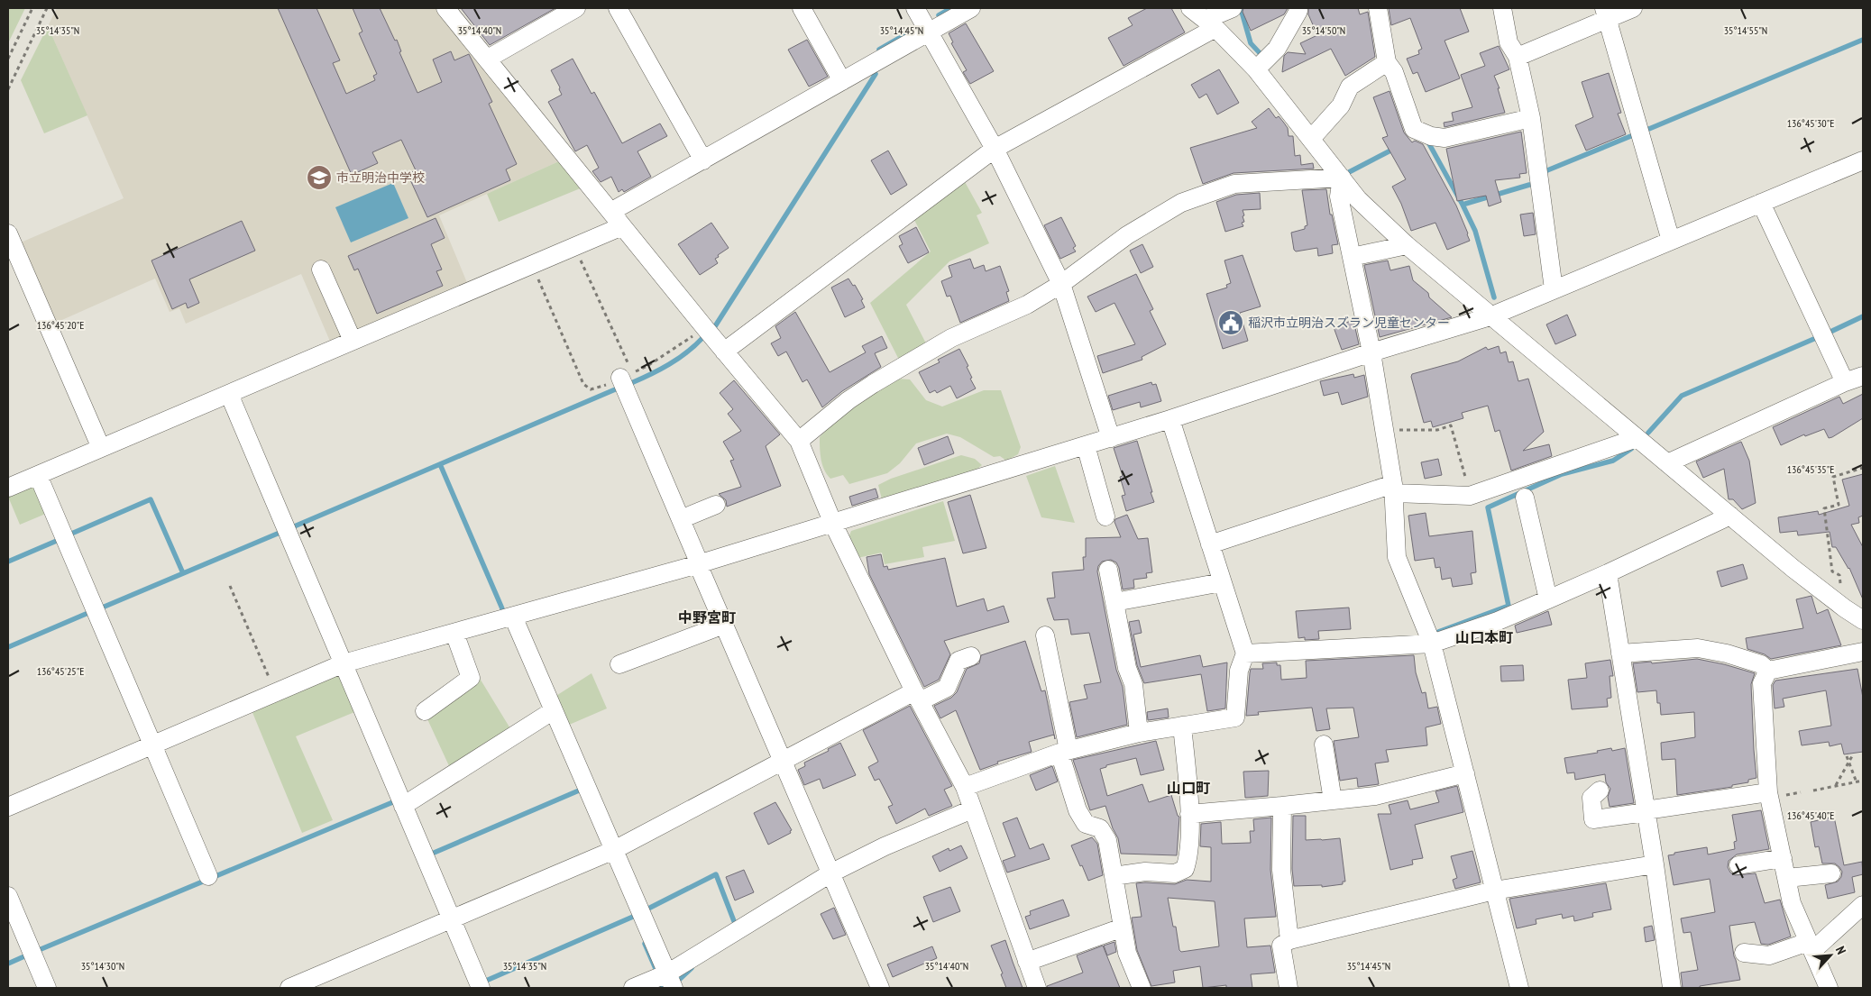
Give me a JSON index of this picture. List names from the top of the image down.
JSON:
{
  "districts": ["中野宮町", "山口本町", "山口町"],
  "places": {
    "school or university": ["市立明治中学校"],
    "public building": ["稲沢市立明治スズラン児童センター"]
  },
  "north": "top right",
  "coordinates": [
    "35°14'35\"N",
    "35°14'40\"N",
    "35°14'45\"N",
    "35°14'50\"N",
    "35°14'55\"N",
    "136°45'30\"E",
    "136°45'20\"E",
    "136°45'35\"E",
    "136°45'25\"E",
    "136°45'40\"E",
    "35°14'30\"N"
  ]
}
